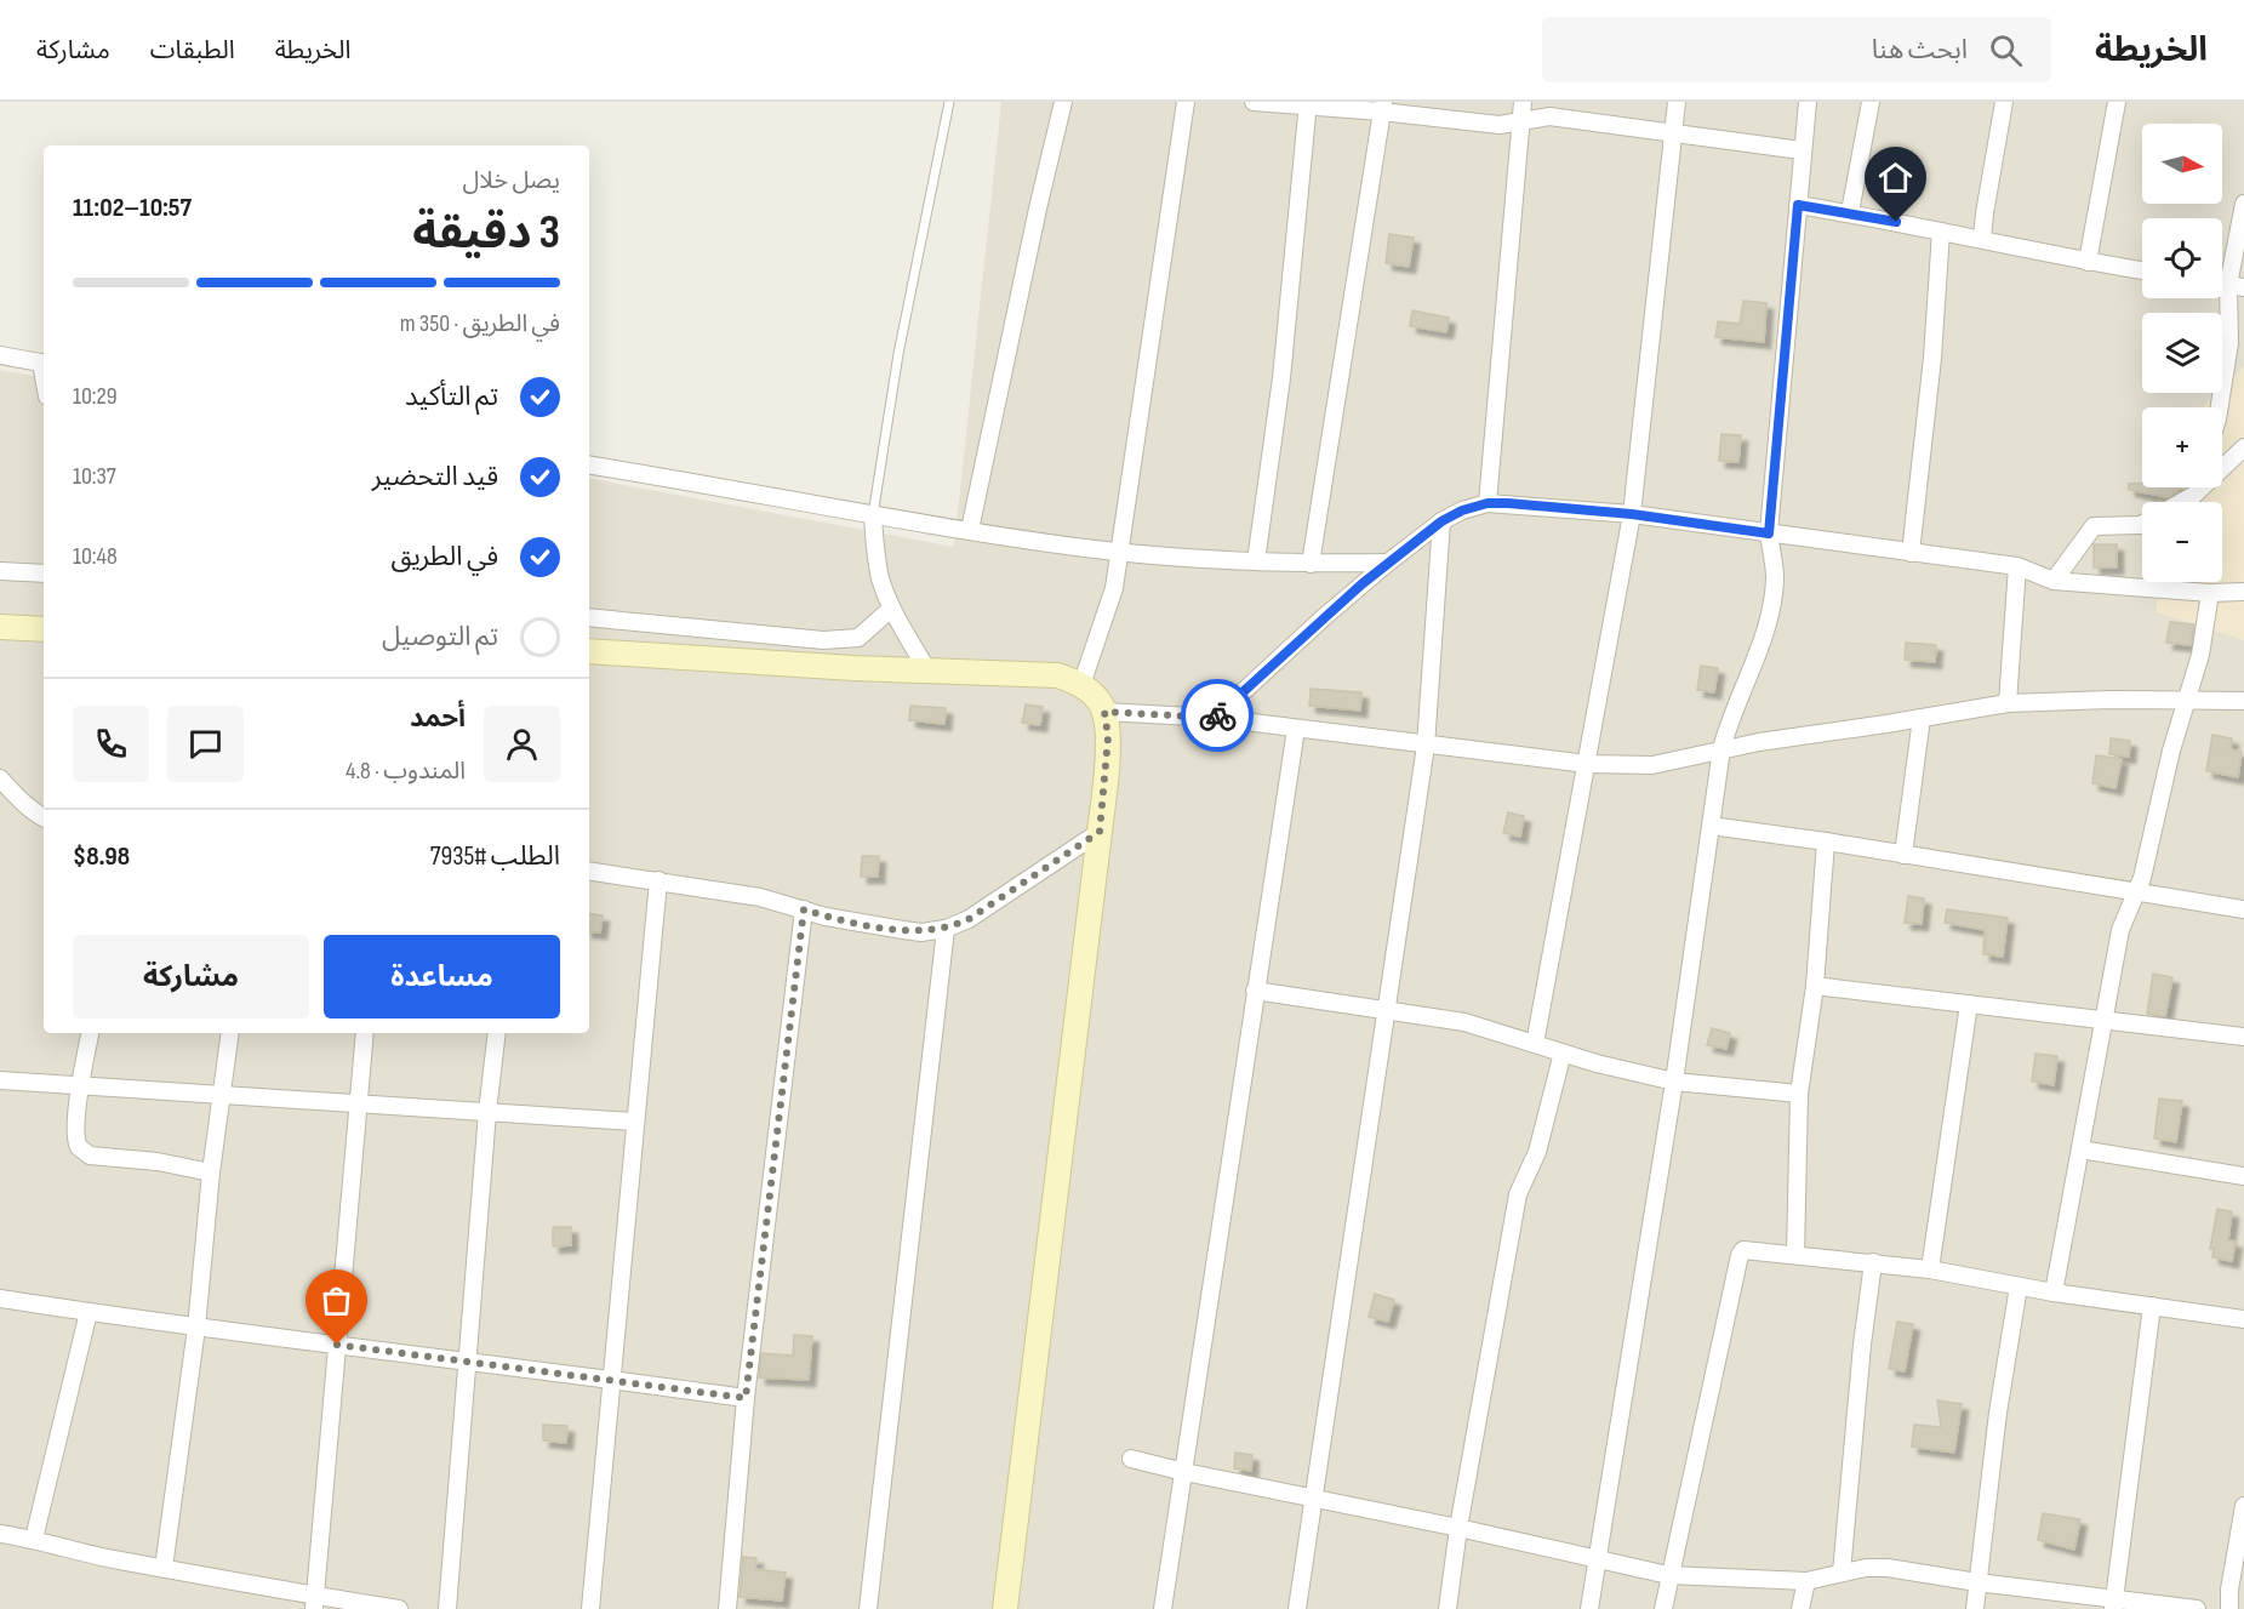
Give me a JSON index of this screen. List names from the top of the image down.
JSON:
{
  "north": "right",
  "page": {
    "header": "الخريطة",
    "search": "ابحث هنا",
    "nav": ["الخريطة", "الطبقات", "مشاركة"],
    "map_buttons": ["+", "−"],
    "heading": ["3 دقيقة", "يصل خلال", "10:57–11:02"],
    "panel": [
      "أحمد",
      "المندوب · 4.8",
      "الطلب #7935",
      "$8.98"
    ],
    "bar": "في الطريق · 350 m",
    "list": [
      ["تم التأكيد", "10:29"],
      ["قيد التحضير", "10:37"],
      ["في الطريق", "10:48"],
      "تم التوصيل"
    ],
    "buttons": ["مساعدة", "مشاركة"]
  }
}
